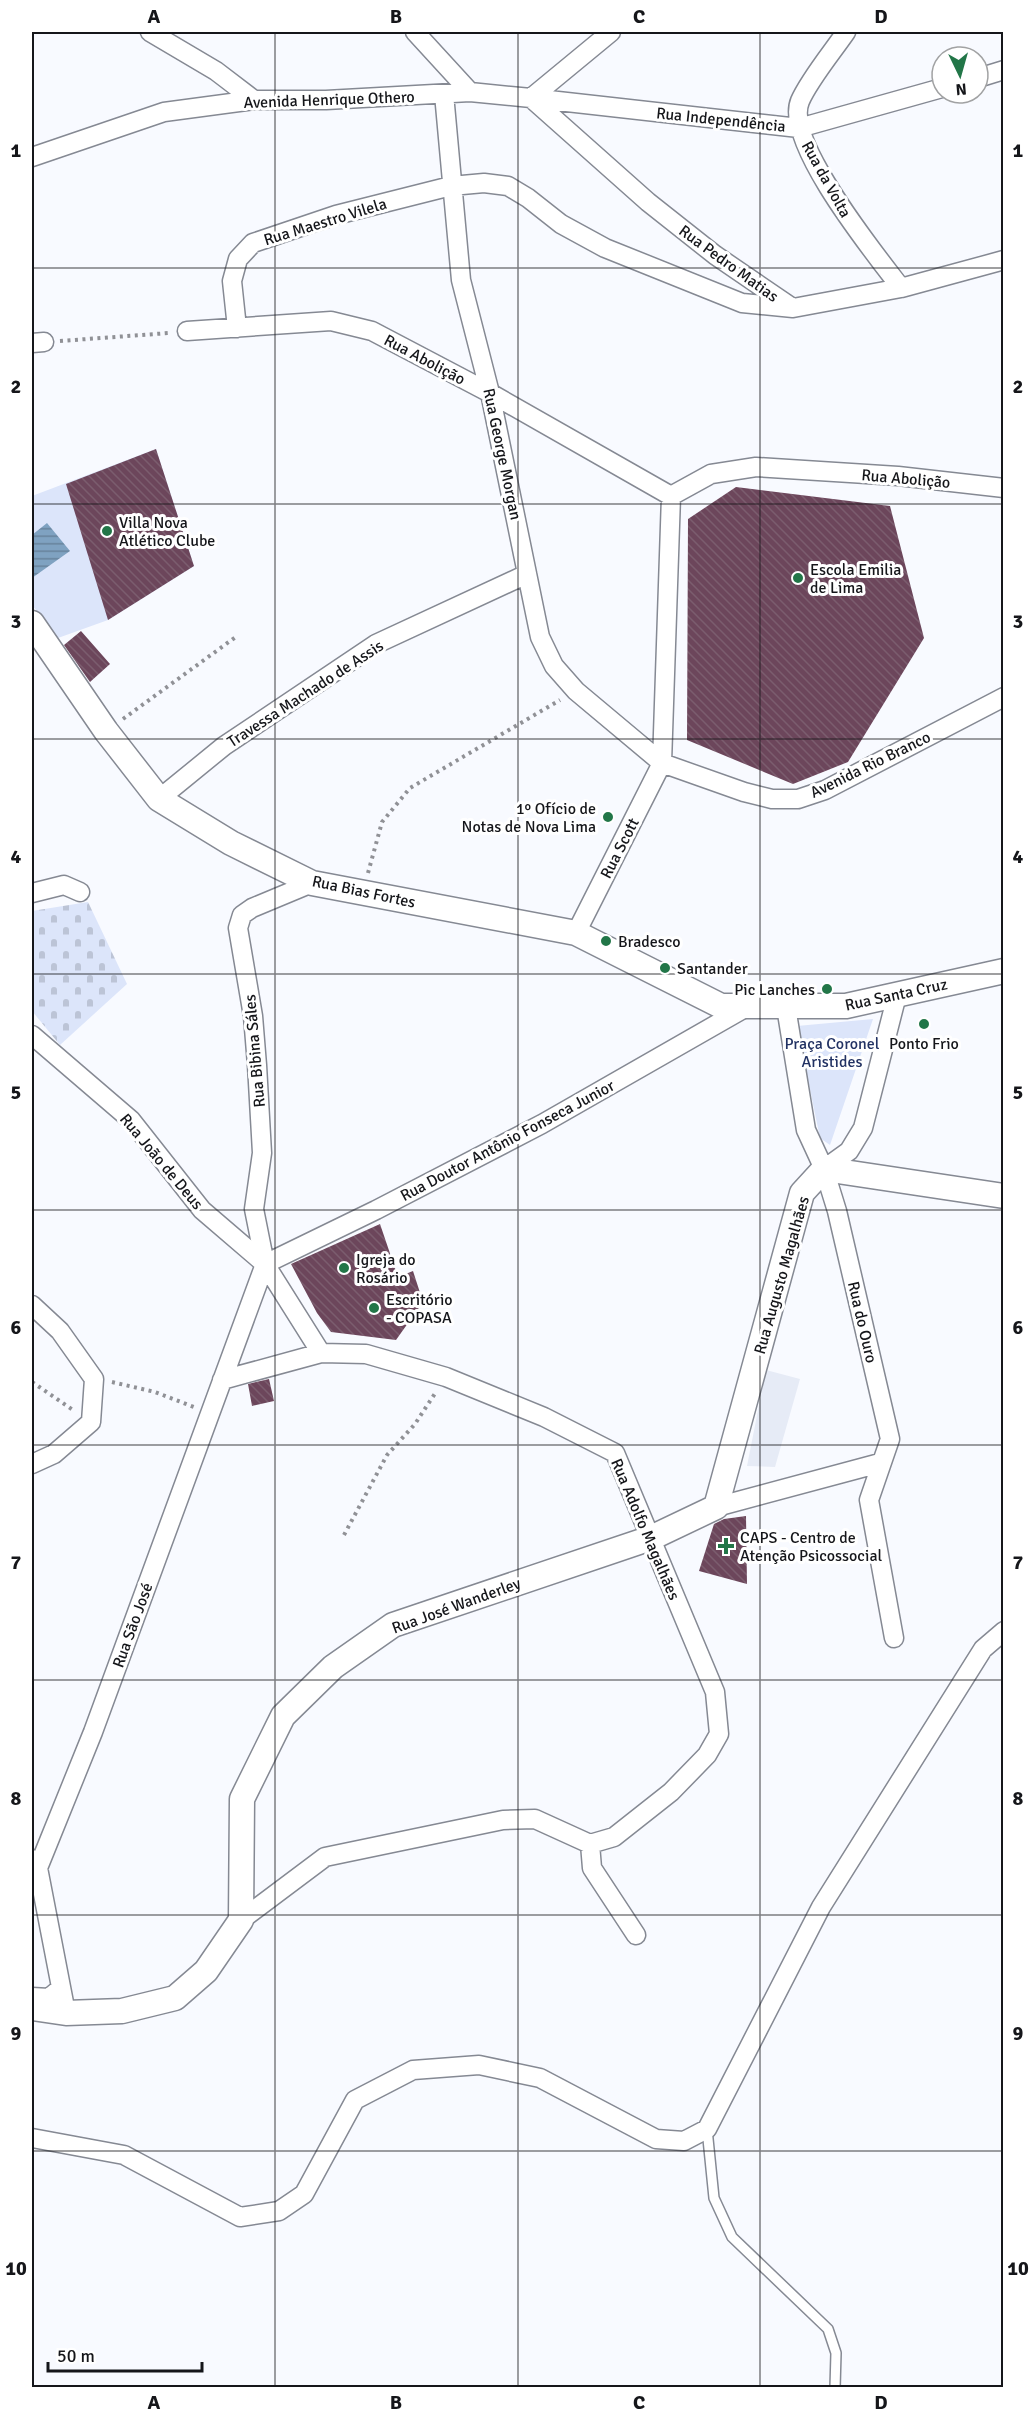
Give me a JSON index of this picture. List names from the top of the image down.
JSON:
{
  "streets": {
    "street": [
      "Avenida Henrique Othero",
      "Rua Independência",
      "Rua da Volta",
      "Rua Maestro Vilela",
      "Rua Pedro Matias",
      "Rua Abolição",
      "Rua George Morgan",
      "Travessa Machado de Assis",
      "Avenida Rio Branco",
      "Rua Scott",
      "Rua Bias Fortes",
      "Rua Santa Cruz",
      "Rua Bibina Sáles",
      "Rua Doutor Antônio Fonseca Junior",
      "Rua João de Deus",
      "Rua Augusto Magalhães",
      "Rua do Ouro",
      "Rua Adolfo Magalhães",
      "Rua José Wanderley",
      "Rua São José"
    ]
  },
  "crossings": [
    ["Avenida Henrique Othero", "Rua Independência"],
    ["Avenida Henrique Othero", "Rua Pedro Matias"],
    ["Avenida Henrique Othero", "Rua George Morgan"],
    ["Rua Independência", "Rua da Volta"],
    ["Rua Independência", "Rua Pedro Matias"],
    ["Rua da Volta", "Rua Pedro Matias"],
    ["Rua Maestro Vilela", "Rua Pedro Matias"],
    ["Rua Maestro Vilela", "Rua Abolição"],
    ["Rua Maestro Vilela", "Rua George Morgan"],
    ["Rua Abolição", "Rua George Morgan"],
    ["Rua George Morgan", "Travessa Machado de Assis"],
    ["Rua George Morgan", "Avenida Rio Branco"],
    ["Rua George Morgan", "Rua Scott"],
    ["Travessa Machado de Assis", "Rua Bias Fortes"],
    ["Avenida Rio Branco", "Rua Scott"],
    ["Rua Scott", "Rua Bias Fortes"],
    ["Rua Bias Fortes", "Rua Santa Cruz"],
    ["Rua Bias Fortes", "Rua Bibina Sáles"],
    ["Rua Bias Fortes", "Rua Doutor Antônio Fonseca Junior"],
    ["Rua Bias Fortes", "Rua do Ouro"],
    ["Rua Santa Cruz", "Rua Augusto Magalhães"],
    ["Rua Santa Cruz", "Rua do Ouro"],
    ["Rua Bibina Sáles", "Rua Doutor Antônio Fonseca Junior"],
    ["Rua Bibina Sáles", "Rua João de Deus"],
    ["Rua Bibina Sáles", "Rua São José"],
    ["Rua Doutor Antônio Fonseca Junior", "Rua João de Deus"],
    ["Rua Doutor Antônio Fonseca Junior", "Rua São José"],
    ["Rua João de Deus", "Rua São José"],
    ["Rua Augusto Magalhães", "Rua do Ouro"],
    ["Rua Adolfo Magalhães", "Rua José Wanderley"],
    ["Rua Adolfo Magalhães", "Rua São José"]
  ],
  "parks": ["Praça Coronel Aristides"],
  "places": {
    "other": [
      "Villa Nova Atlético Clube",
      "Escola Emilia de Lima",
      "1º Ofício de Notas de Nova Lima",
      "Bradesco",
      "Santander",
      "Pic Lanches",
      "Ponto Frio",
      "Igreja do Rosário",
      "Escritório - COPASA"
    ],
    "health": ["CAPS - Centro de Atenção Psicossocial"]
  },
  "scale_bar": "50 m",
  "north": "bottom",
  "grid": {
    "columns": [
      "A",
      "B",
      "C",
      "D"
    ],
    "rows": [
      "1",
      "2",
      "3",
      "4",
      "5",
      "6",
      "7",
      "8",
      "9",
      "10"
    ]
  }
}
